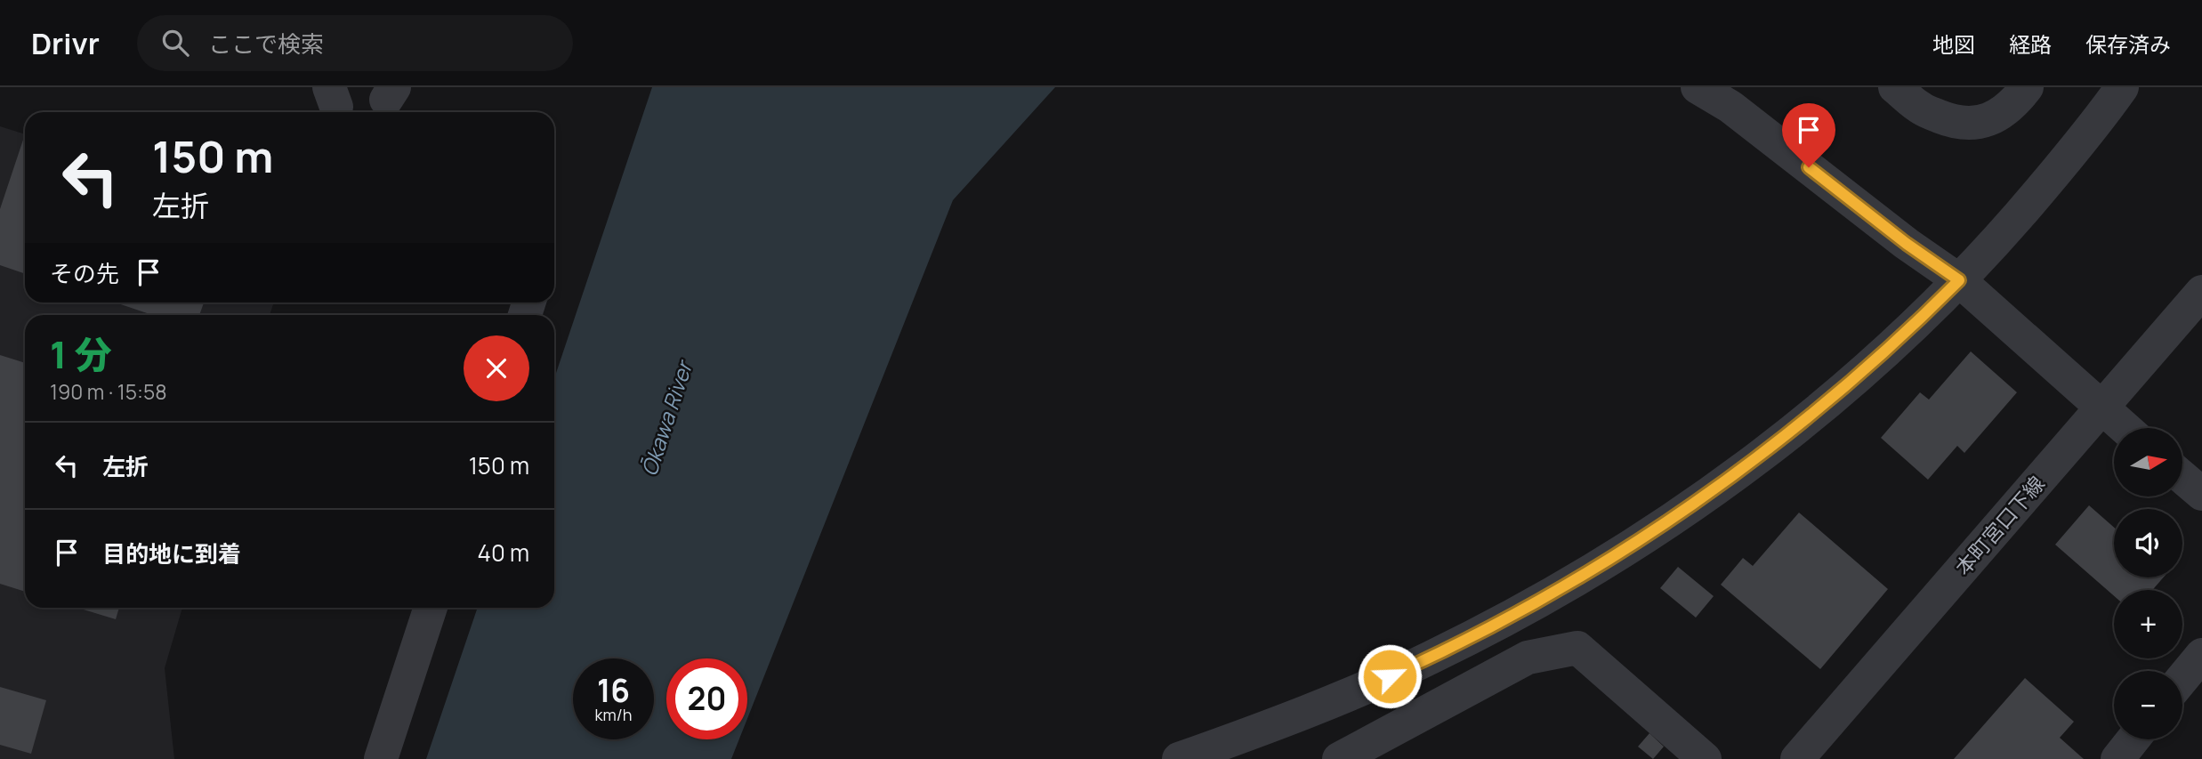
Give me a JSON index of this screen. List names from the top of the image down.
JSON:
{
  "streets": {
    "street": ["本町宮口下線"]
  },
  "water": ["Ōkawa River"],
  "north": "right",
  "page": {
    "header": "Drivr",
    "search": "ここで検索",
    "nav": ["地図", "経路", "保存済み"],
    "turn": ["150 m", "左折"],
    "then": "その先",
    "heading": ["1 分", "190 m · 15:58"],
    "list": [
      {
        "name": "左折",
        "value": "150 m"
      },
      {
        "name": "目的地に到着",
        "value": "40 m"
      }
    ],
    "map_buttons": ["+", "−"],
    "speed": "16 km/h",
    "limit": "20"
  }
}
